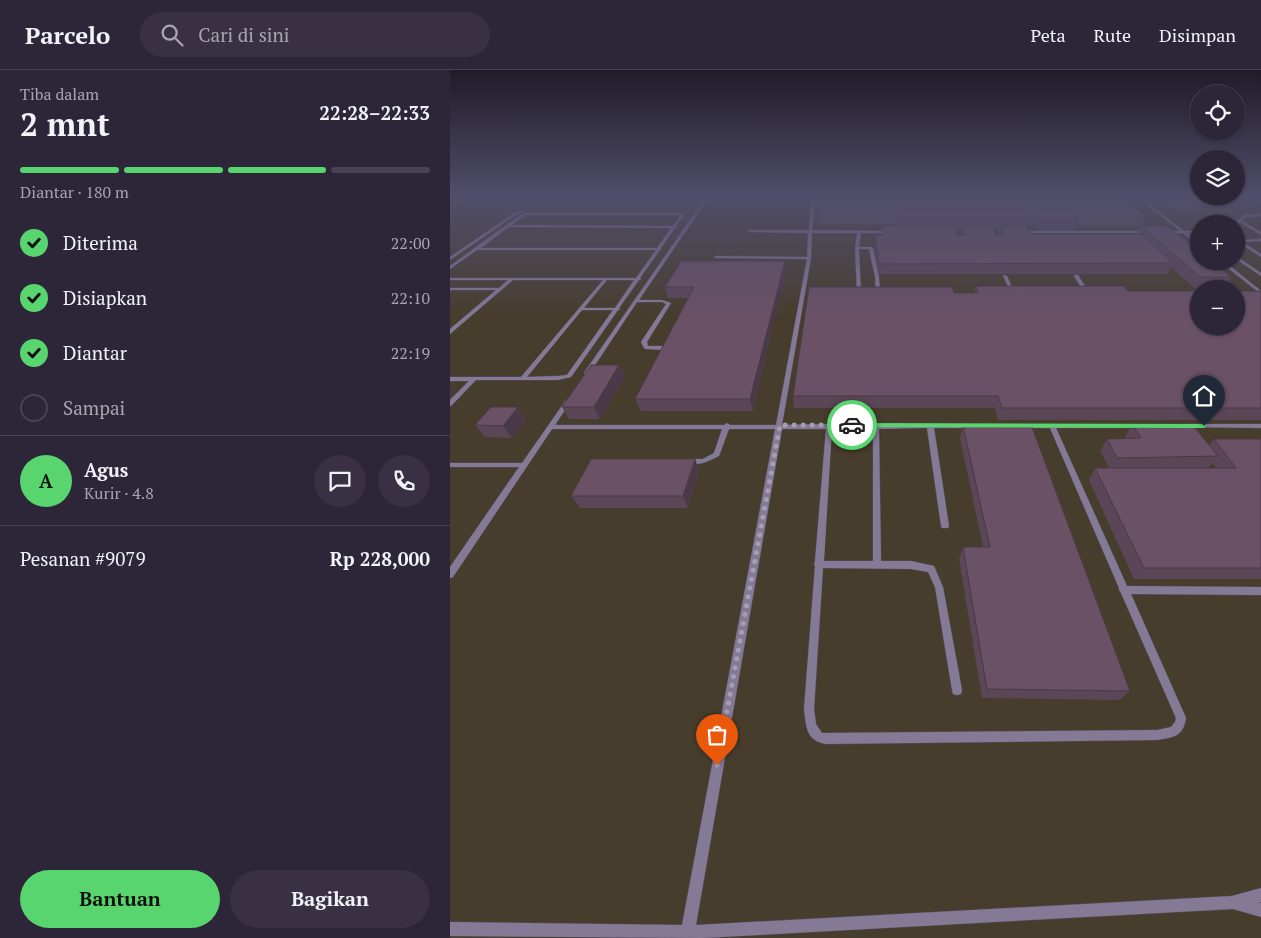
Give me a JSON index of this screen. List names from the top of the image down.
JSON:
{
  "page": {
    "header": "Parcelo",
    "search": "Cari di sini",
    "nav": ["Peta", "Rute", "Disimpan"],
    "heading": ["2 mnt", "Tiba dalam", "22:28–22:33"],
    "panel": [
      "Agus",
      "Kurir · 4.8",
      "Pesanan #9079",
      "Rp 228,000"
    ],
    "map_buttons": ["+", "−"],
    "bar": "Diantar · 180 m",
    "list": [
      ["Diterima", "22:00"],
      ["Disiapkan", "22:10"],
      ["Diantar", "22:19"],
      "Sampai"
    ],
    "round": "A",
    "buttons": ["Bantuan", "Bagikan"]
  }
}
